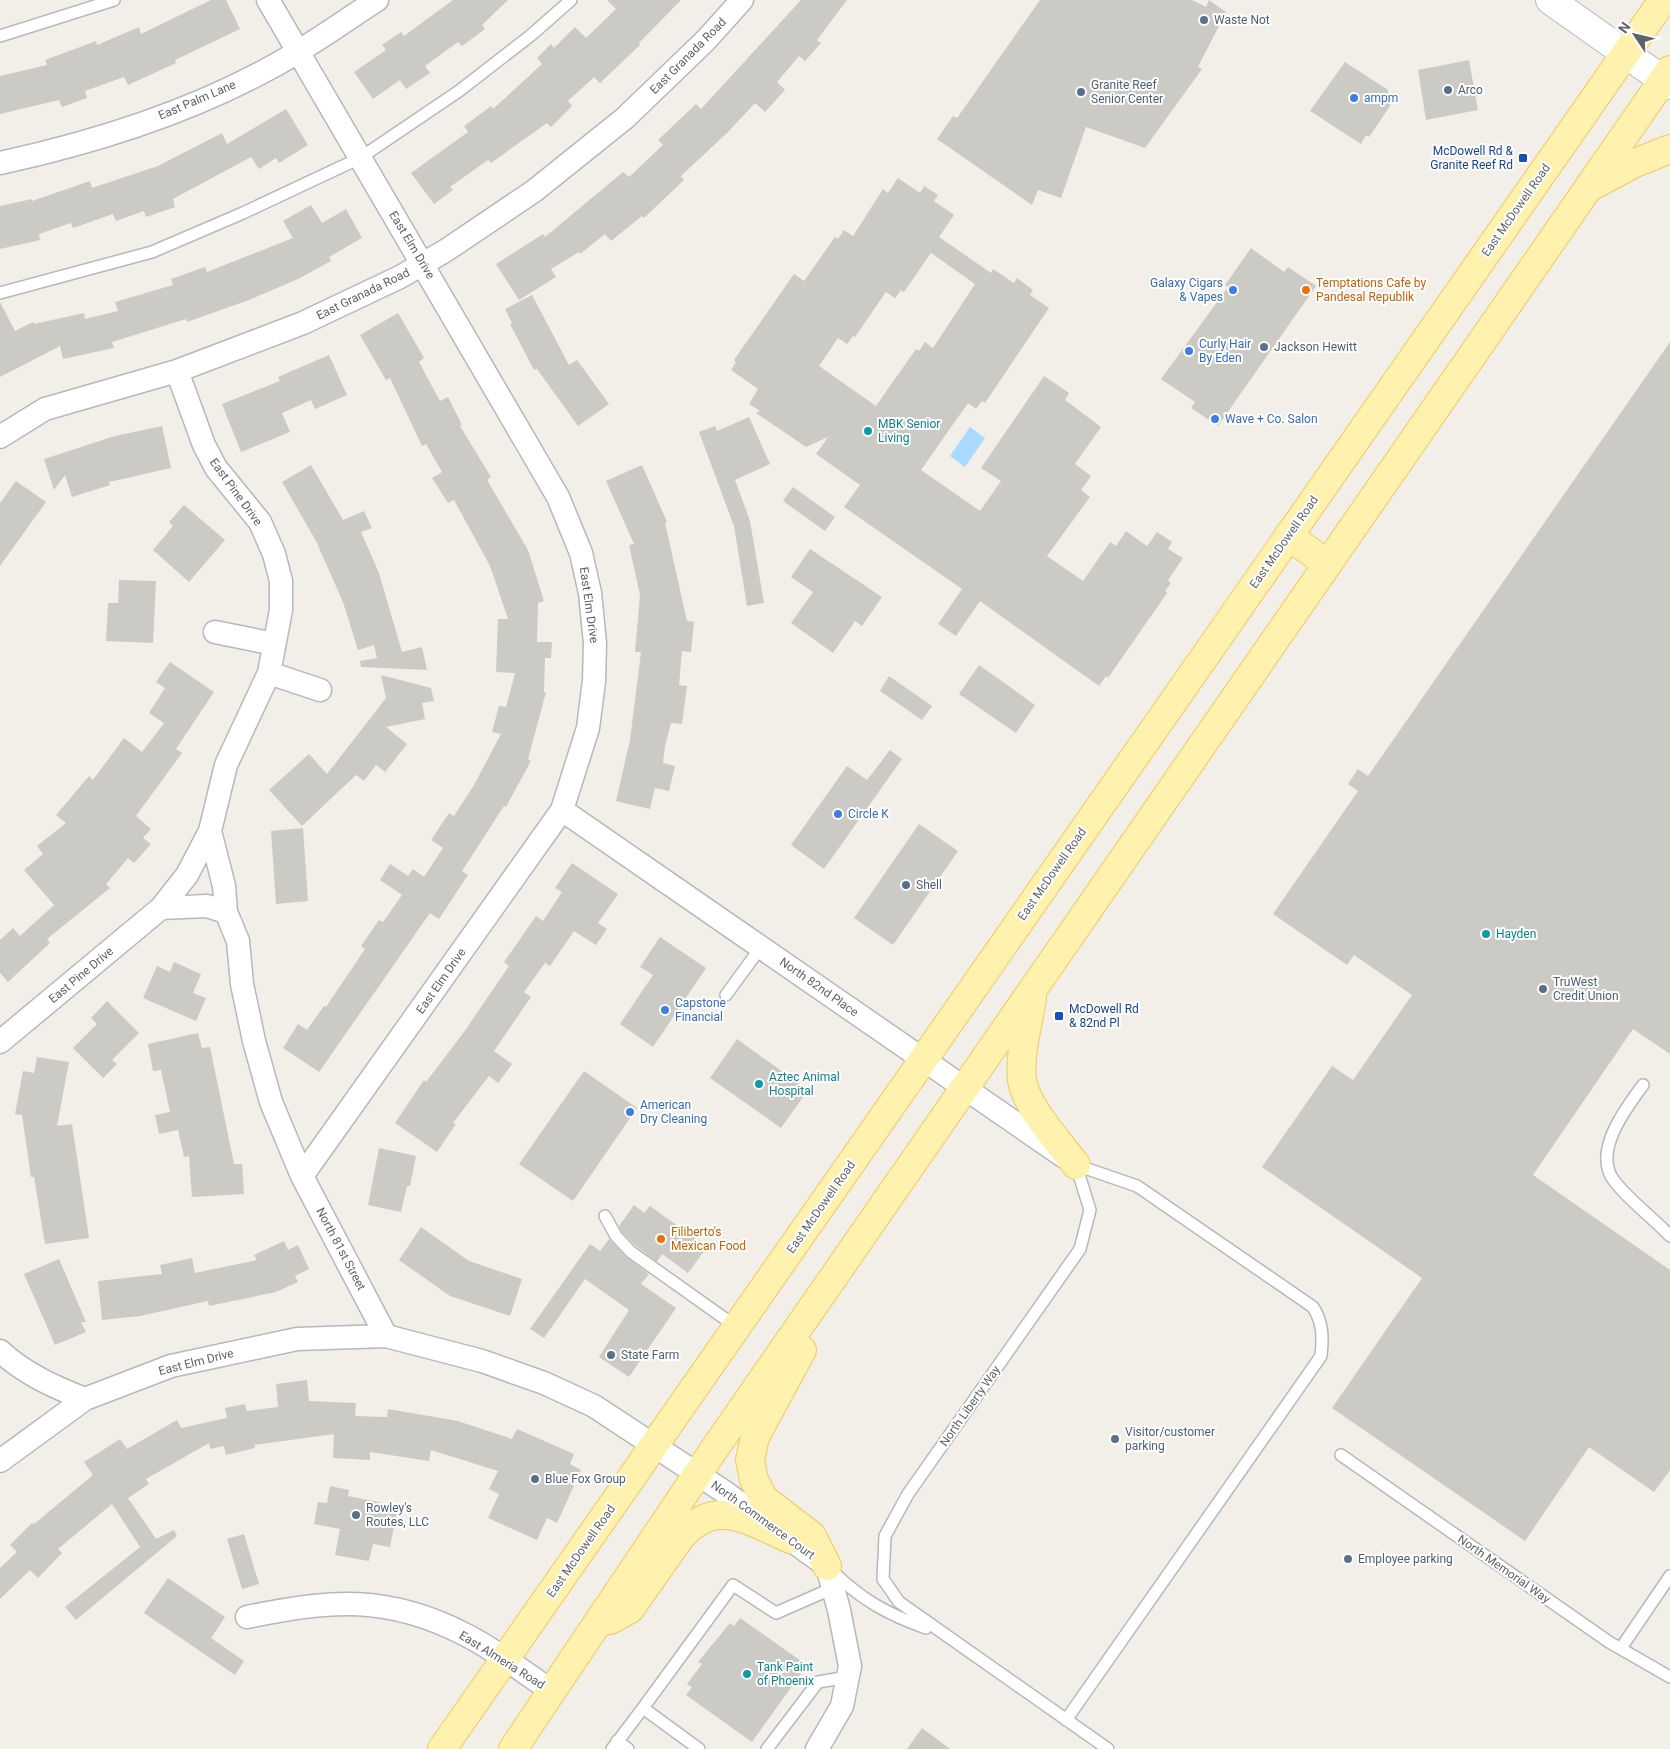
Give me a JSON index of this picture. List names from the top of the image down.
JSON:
{
  "streets": {
    "main road": ["East McDowell Road"],
    "street": [
      "East Granada Road",
      "East Palm Lane",
      "East Elm Drive",
      "East Pine Drive",
      "North 82nd Place",
      "North 81st Street",
      "North Commerce Court",
      "East Almeria Road"
    ],
    "lane": ["North Liberty Way", "North Memorial Way"]
  },
  "crossings": [
    ["East Granada Road", "East Elm Drive"],
    ["East Granada Road", "East Pine Drive"],
    ["East Palm Lane", "East Elm Drive"],
    ["East McDowell Road", "North 82nd Place"],
    ["East McDowell Road", "East Almeria Road"],
    ["East Elm Drive", "North 82nd Place"],
    ["East Elm Drive", "North 81st Street"],
    ["East Pine Drive", "North 81st Street"],
    ["North 82nd Place", "North Liberty Way"],
    ["North Liberty Way", "North Commerce Court"]
  ],
  "places": {
    "other": [
      "Waste Not",
      "Arco",
      "Granite Reef Senior Center",
      "ampm",
      "Galaxy Cigars & Vapes",
      "Temptations Cafe by Pandesal Republik",
      "Jackson Hewitt",
      "Curly Hair By Eden",
      "Wave + Co. Salon",
      "MBK Senior Living",
      "Circle K",
      "Shell",
      "Hayden",
      "TruWest Credit Union",
      "Capstone Financial",
      "Aztec Animal Hospital",
      "American Dry Cleaning",
      "Filiberto's Mexican Food",
      "State Farm",
      "Visitor/customer parking",
      "Blue Fox Group",
      "Rowley's Routes, LLC",
      "Employee parking",
      "Tank Paint of Phoenix"
    ],
    "transit": ["McDowell Rd & Granite Reef Rd", "McDowell Rd & 82nd Pl"]
  },
  "north": "top left"
}
